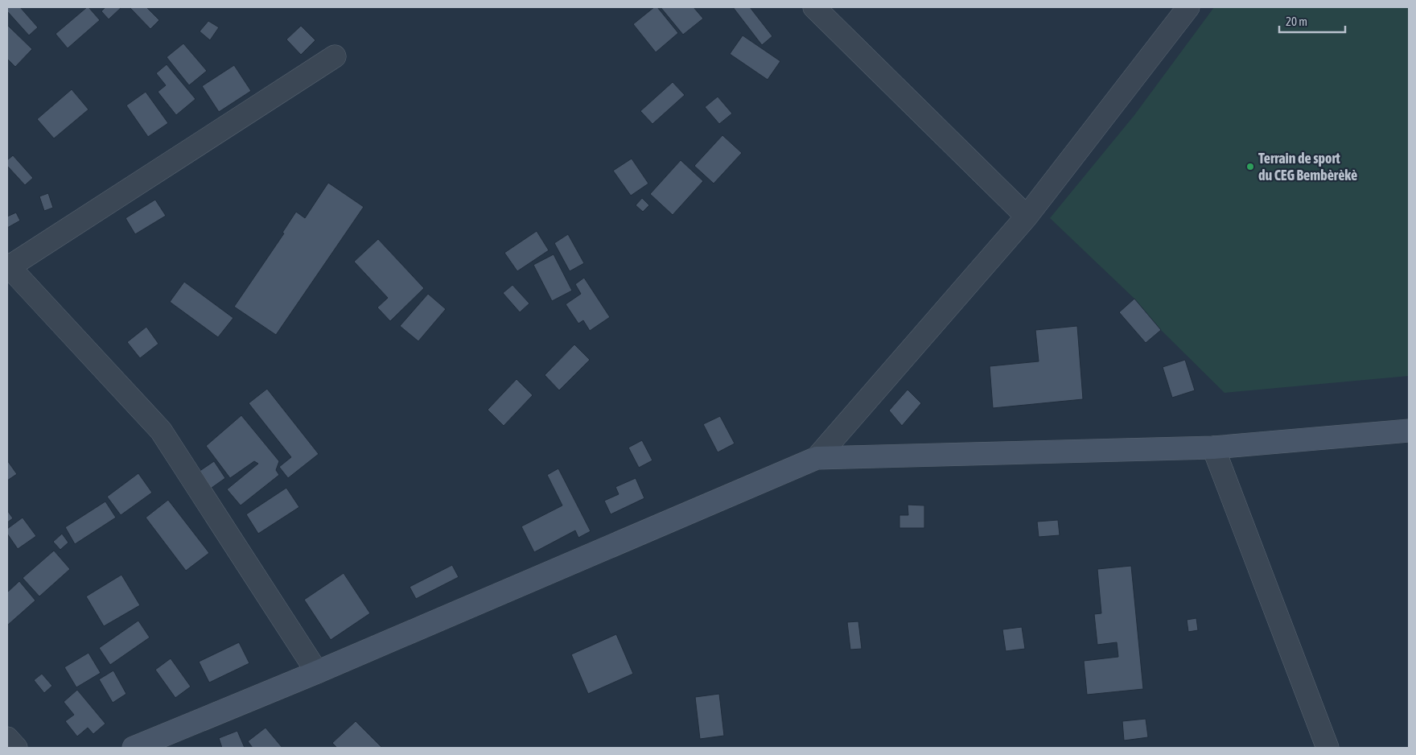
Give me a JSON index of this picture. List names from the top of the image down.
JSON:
{
  "places": ["Terrain de sport du CEG Bembèrèkè"],
  "scale_bar": "20 m"
}
